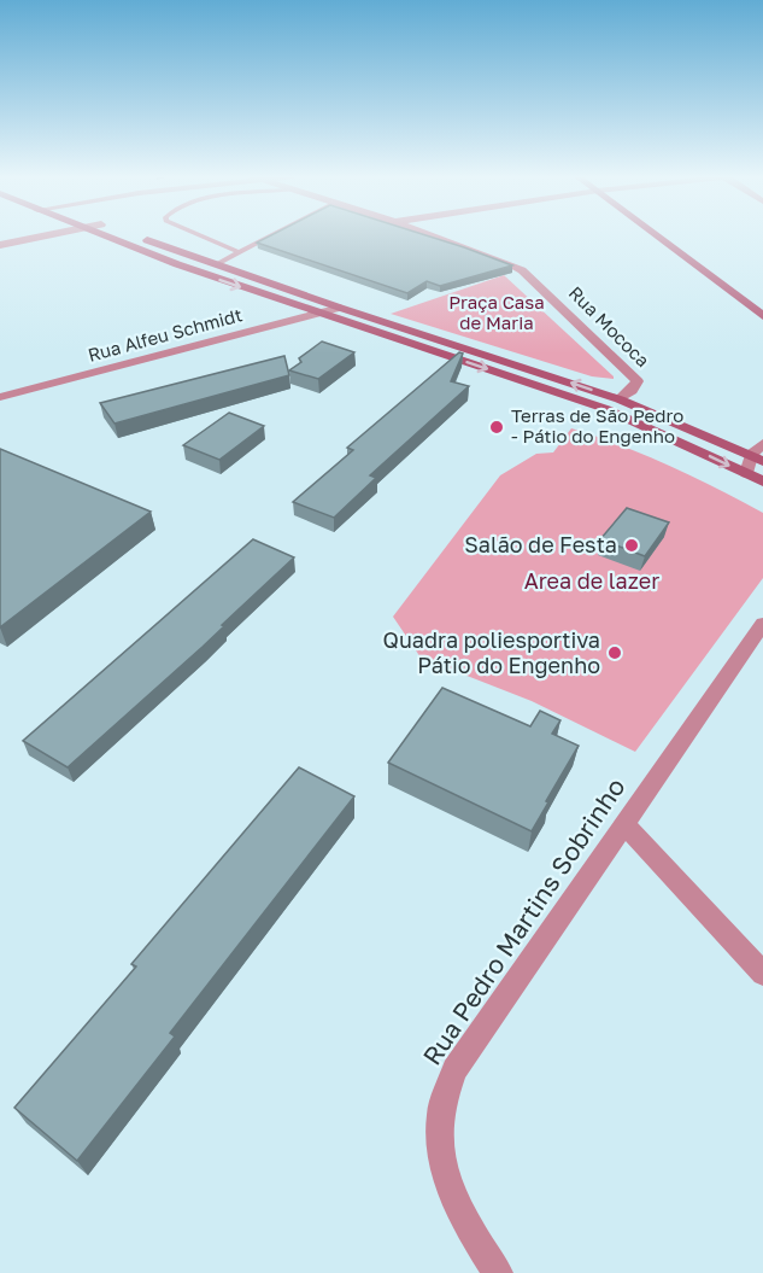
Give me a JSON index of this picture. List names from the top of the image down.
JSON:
{
  "streets": {
    "street": ["Rua Mococa", "Rua Alfeu Schmidt", "Rua Pedro Martins Sobrinho"]
  },
  "parks": ["Praça Casa de Maria", "Area de lazer"],
  "places": ["Terras de São Pedro - Pátio do Engenho", "Salão de Festa", "Quadra poliesportiva Pátio do Engenho"]
}
